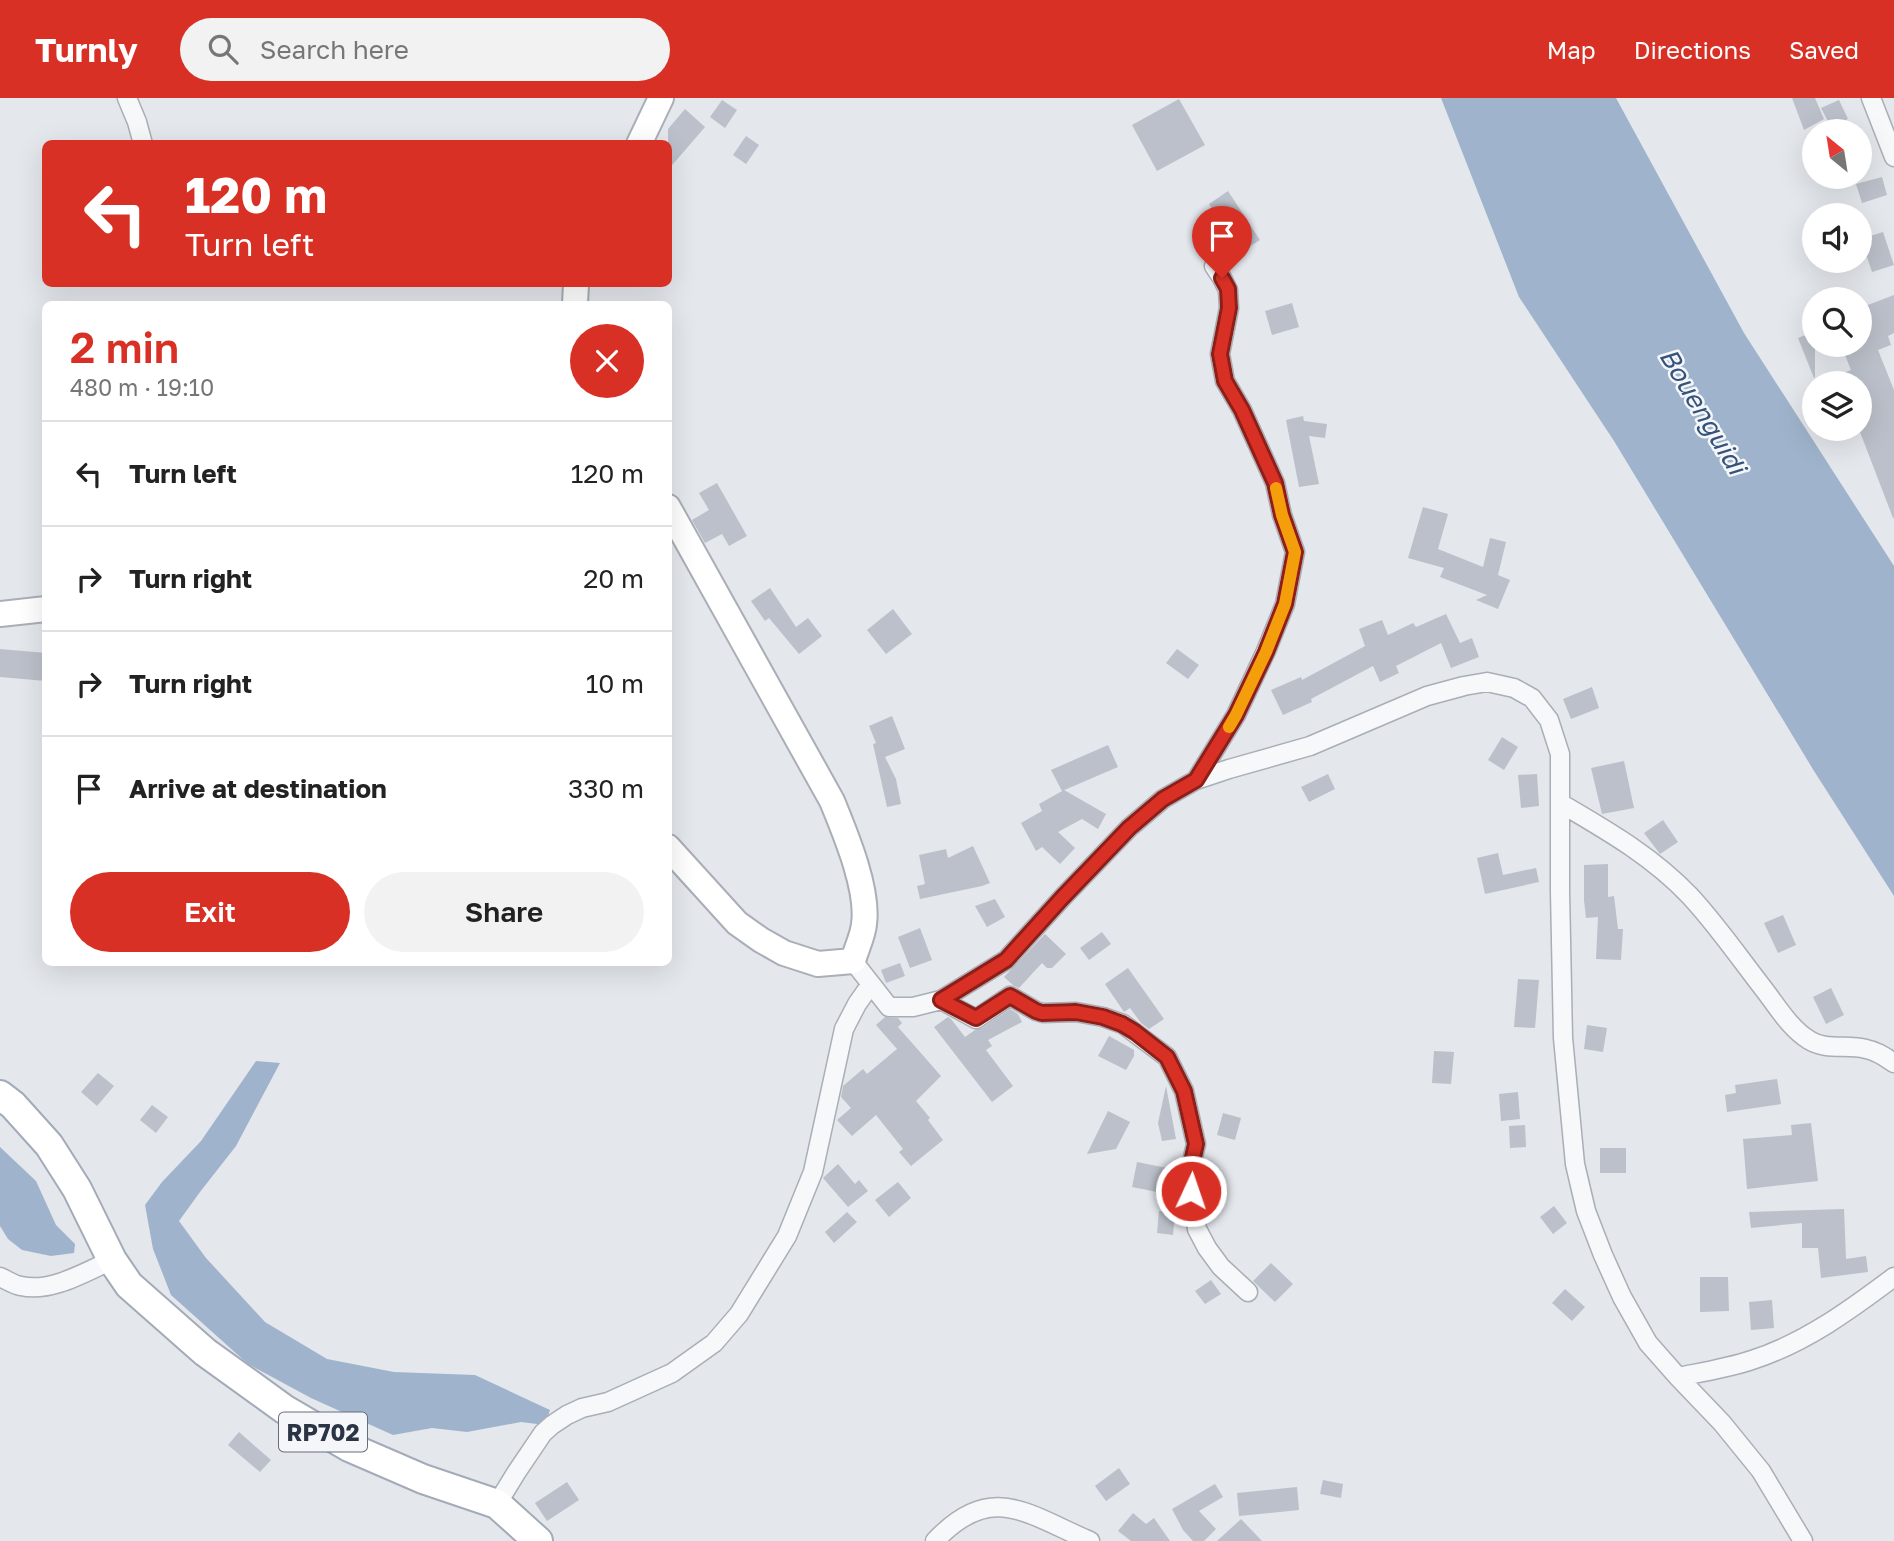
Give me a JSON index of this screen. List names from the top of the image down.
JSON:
{
  "streets": {
    "main road": ["RP702"]
  },
  "water": ["Bouenguidi"],
  "north": "top left",
  "page": {
    "header": "Turnly",
    "search": "Search here",
    "nav": ["Map", "Directions", "Saved"],
    "turn": ["120 m", "Turn left"],
    "heading": ["2 min", "480 m · 19:10"],
    "list": [
      {
        "name": "Turn left",
        "value": "120 m"
      },
      {
        "name": "Turn right",
        "value": "20 m"
      },
      {
        "name": "Turn right",
        "value": "10 m"
      },
      {
        "name": "Arrive at destination",
        "value": "330 m"
      }
    ],
    "buttons": ["Exit", "Share"]
  }
}
